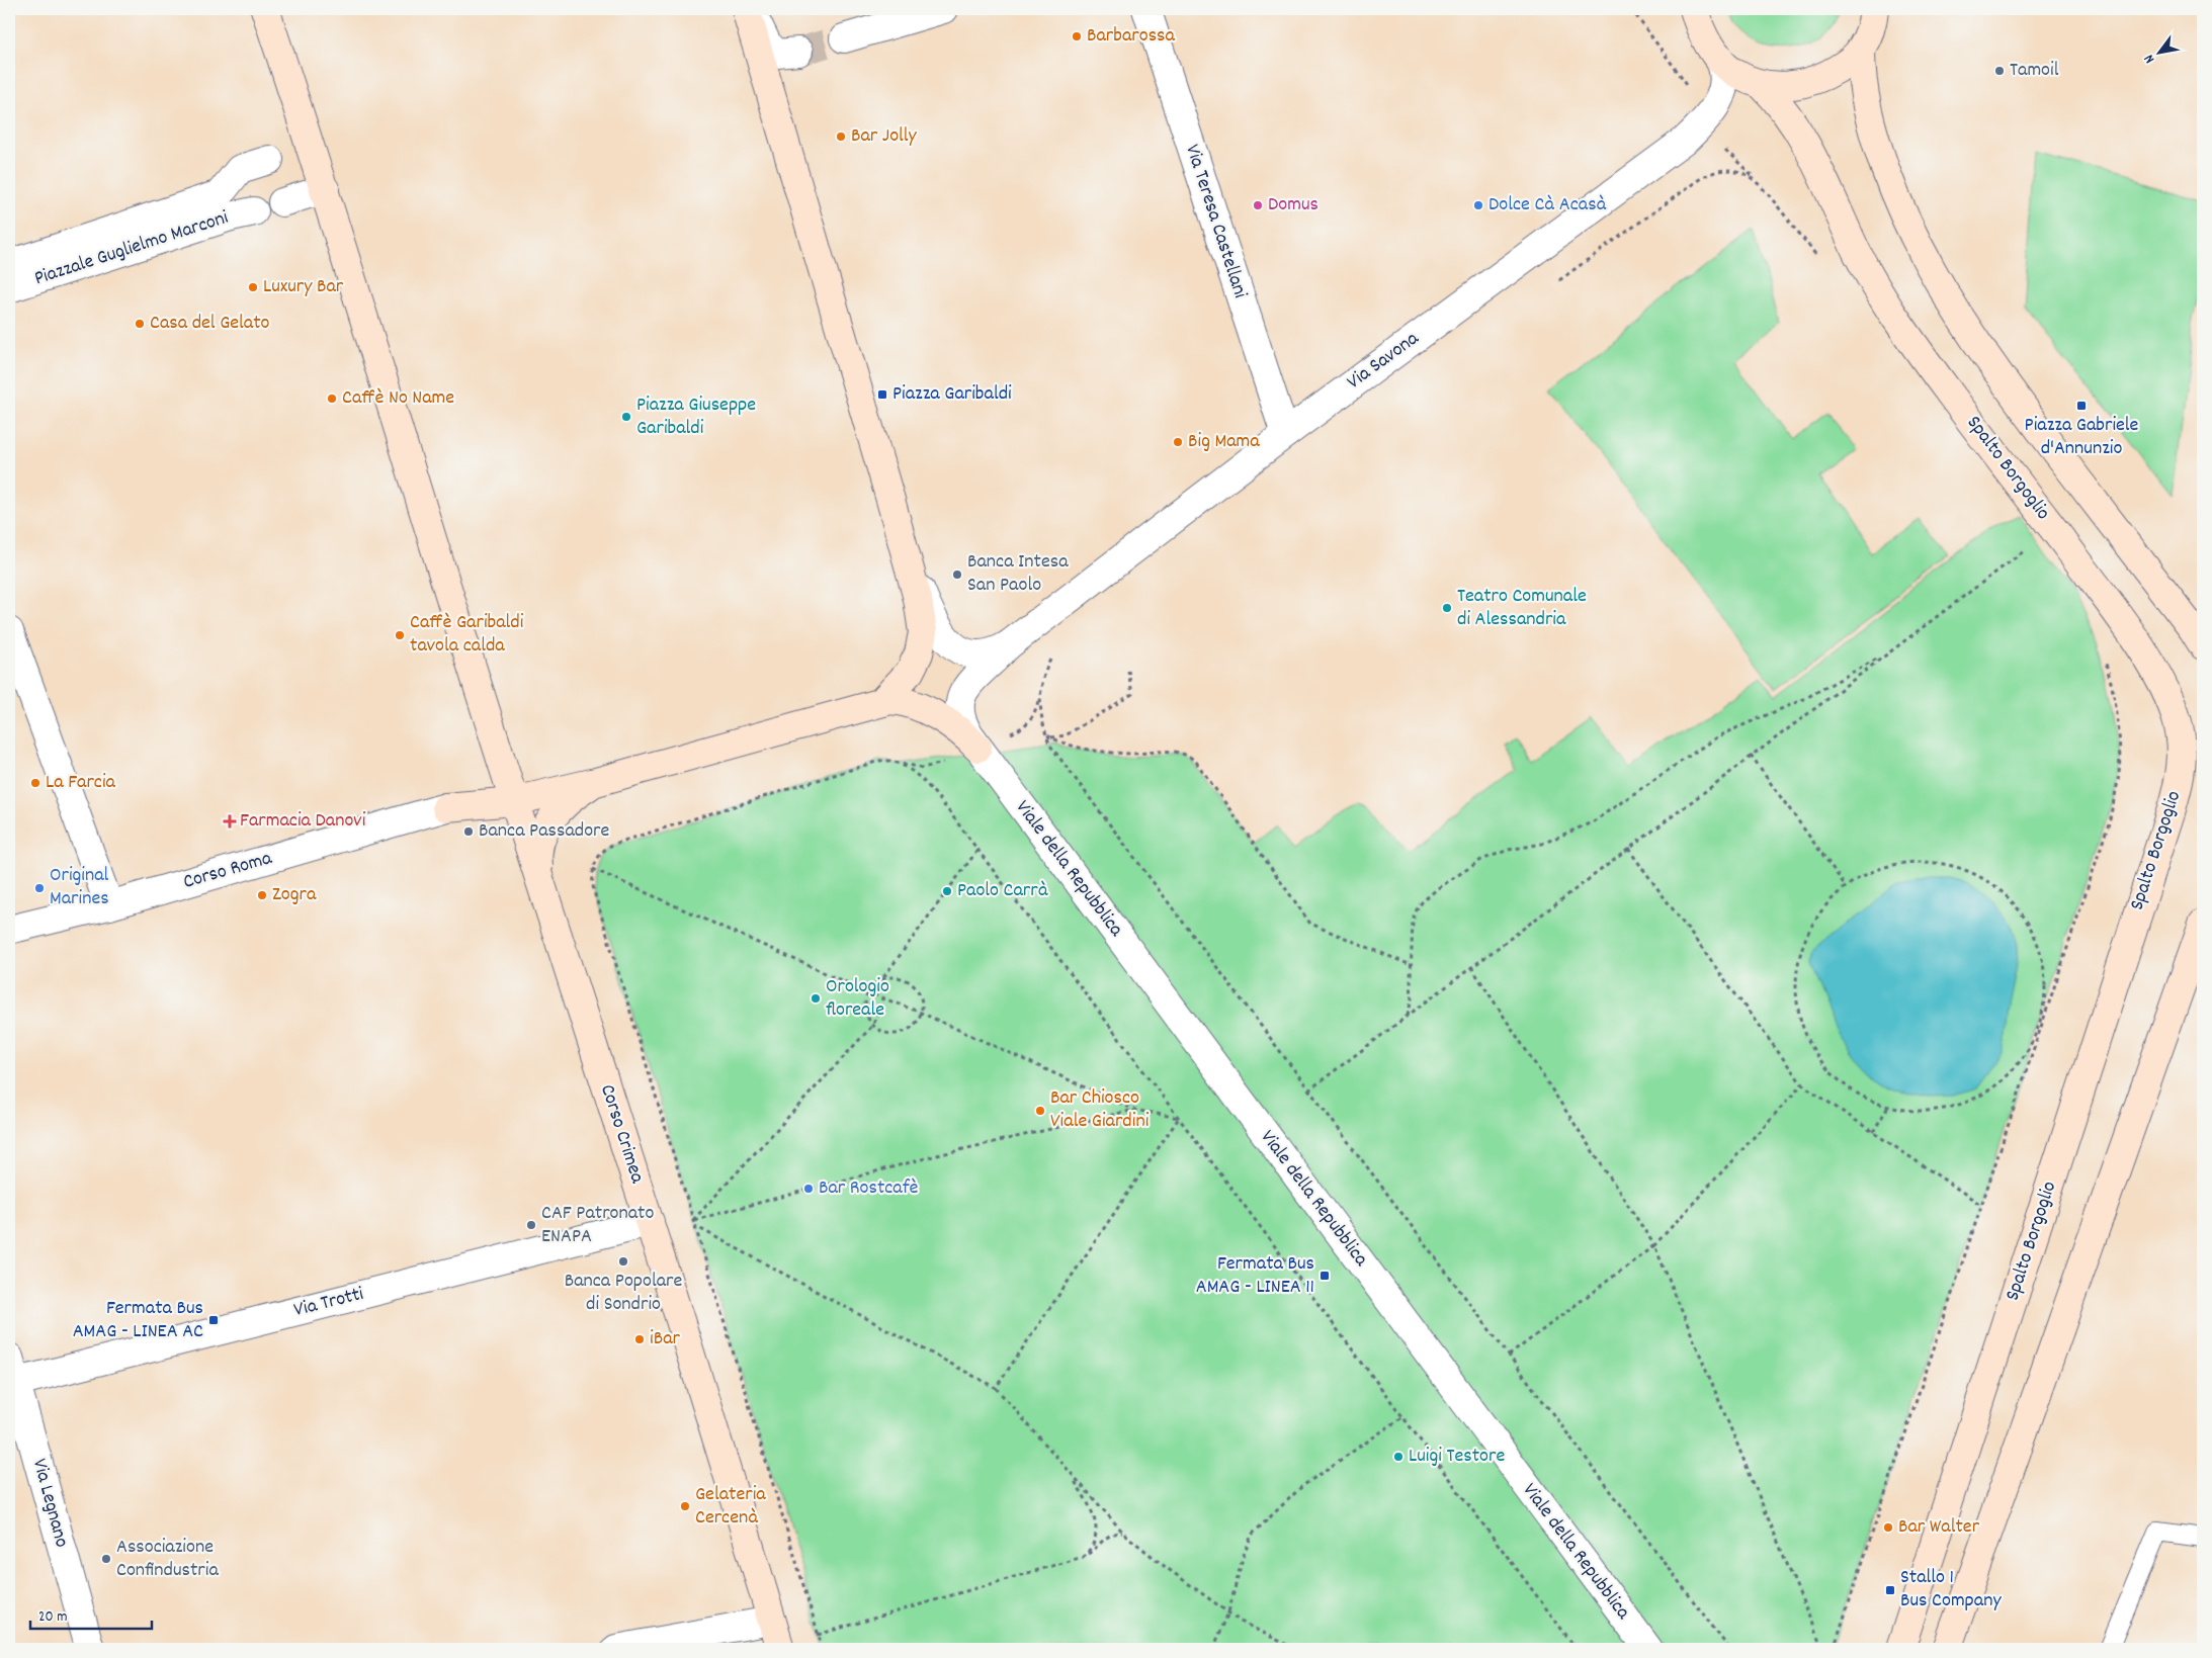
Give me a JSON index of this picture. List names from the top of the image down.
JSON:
{
  "streets": {
    "main road": ["Spalto Borgoglio", "Corso Crimea"],
    "street": [
      "Via Teresa Castellani",
      "Piazzale Guglielmo Marconi",
      "Via Savona",
      "Viale della Repubblica",
      "Corso Roma",
      "Via Trotti",
      "Via Legnano"
    ]
  },
  "crossings": [
    ["Via Teresa Castellani", "Via Savona"],
    ["Via Savona", "Viale della Repubblica"],
    ["Corso Crimea", "Via Trotti"],
    ["Via Trotti", "Via Legnano"]
  ],
  "places": {
    "other": [
      "Barbarossa",
      "Tamoil",
      "Bar Jolly",
      "Domus",
      "Dolce Cà Acasà",
      "Luxury Bar",
      "Casa del Gelato",
      "Caffè No Name",
      "Piazza Giuseppe Garibaldi",
      "Big Mama",
      "Banca Intesa San Paolo",
      "Teatro Comunale di Alessandria",
      "Caffè Garibaldi tavola calda",
      "La Farcia",
      "Banca Passadore",
      "Original Marines",
      "Paolo Carrà",
      "Zogra",
      "Orologio floreale",
      "Bar Chiosco Viale Giardini",
      "Bar Rostcafè",
      "CAF Patronato ENAPA",
      "Banca Popolare di Sondrio",
      "iBar",
      "Luigi Testore",
      "Gelateria Cercenà",
      "Bar Walter",
      "Associazione Confindustria"
    ],
    "transit": [
      "Piazza Garibaldi",
      "Piazza Gabriele d'Annunzio",
      "Fermata Bus AMAG - LINEA 11",
      "Fermata Bus AMAG - LINEA AC",
      "Stallo 1 Bus Company"
    ],
    "health": ["Farmacia Danovi"]
  },
  "scale_bar": "20 m",
  "north": "bottom left"
}
